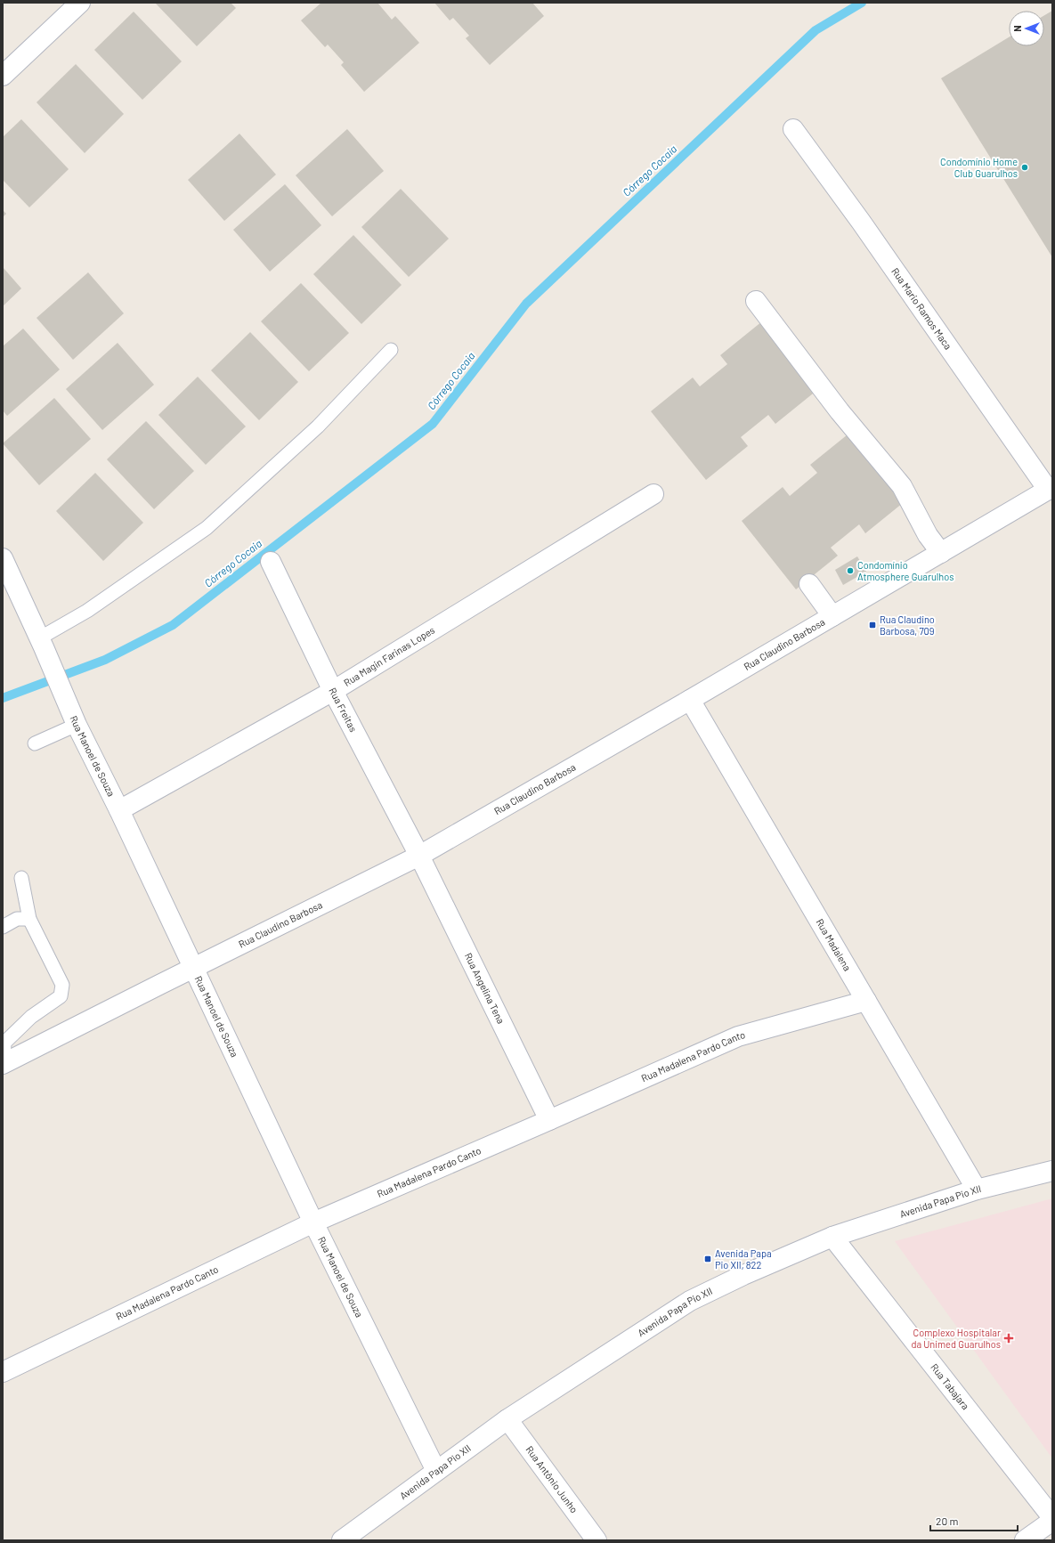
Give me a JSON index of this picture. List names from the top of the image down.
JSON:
{
  "streets": {
    "street": [
      "Rua Mario Ramos Maca",
      "Rua Claudino Barbosa",
      "Rua Magin Farinas Lopes",
      "Rua Freitas",
      "Rua Manoel de Souza",
      "Rua Madalena",
      "Rua Angelina Tena",
      "Rua Madalena Pardo Canto",
      "Avenida Papa Pio XII",
      "Rua Tabajara",
      "Rua Antônio Junho"
    ]
  },
  "crossings": [
    ["Rua Mario Ramos Maca", "Rua Claudino Barbosa"],
    ["Rua Claudino Barbosa", "Rua Freitas"],
    ["Rua Claudino Barbosa", "Rua Manoel de Souza"],
    ["Rua Claudino Barbosa", "Rua Madalena"],
    ["Rua Claudino Barbosa", "Rua Angelina Tena"],
    ["Rua Magin Farinas Lopes", "Rua Freitas"],
    ["Rua Magin Farinas Lopes", "Rua Manoel de Souza"],
    ["Rua Freitas", "Rua Angelina Tena"],
    ["Rua Manoel de Souza", "Rua Madalena Pardo Canto"],
    ["Rua Manoel de Souza", "Avenida Papa Pio XII"],
    ["Rua Madalena", "Rua Madalena Pardo Canto"],
    ["Rua Madalena", "Avenida Papa Pio XII"],
    ["Rua Angelina Tena", "Rua Madalena Pardo Canto"],
    ["Avenida Papa Pio XII", "Rua Tabajara"],
    ["Avenida Papa Pio XII", "Rua Antônio Junho"]
  ],
  "water": ["Córrego Cocaia"],
  "places": {
    "other": ["Condomínio Home Club Guarulhos", "Condomínio Atmosphere Guarulhos"],
    "transit": ["Rua Claudino Barbosa, 709", "Avenida Papa Pio XII, 822"],
    "health": ["Complexo Hospitalar da Unimed Guarulhos"]
  },
  "scale_bar": "20 m",
  "north": "left"
}
